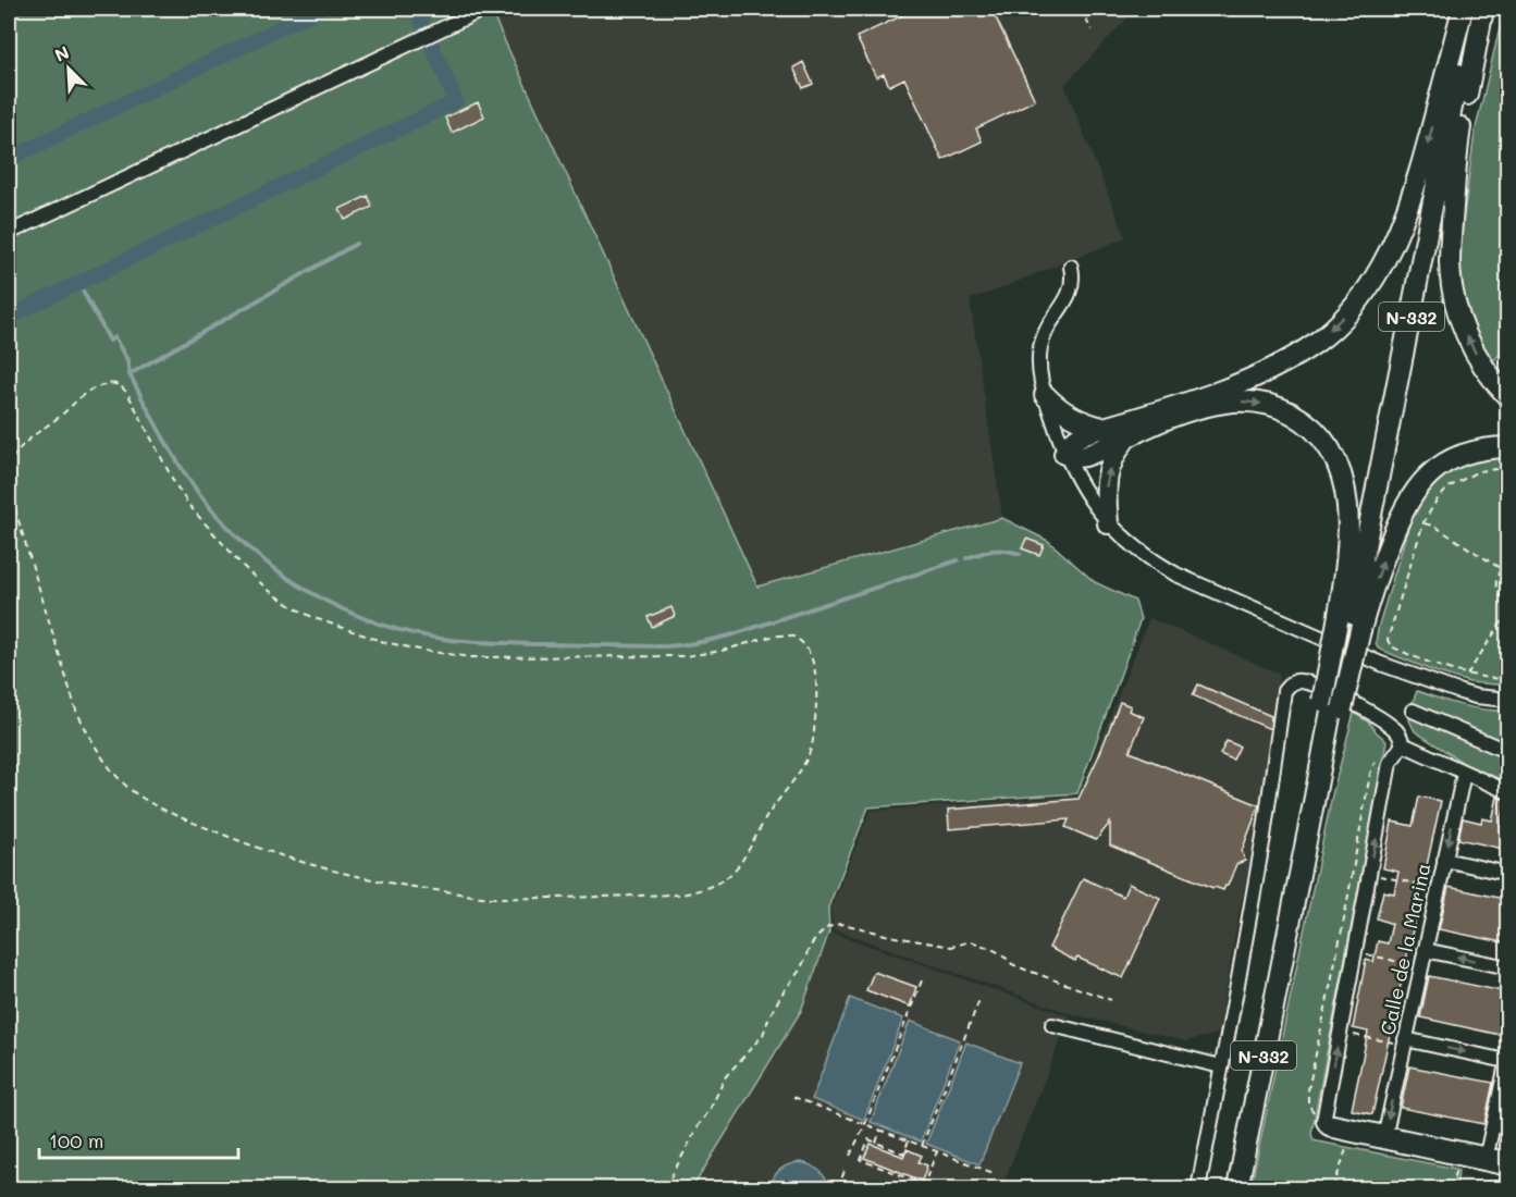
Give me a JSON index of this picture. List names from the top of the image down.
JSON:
{
  "streets": {
    "highway": ["N-332"],
    "street": ["Calle de la Marina"]
  },
  "scale_bar": "100 m",
  "north": "top left"
}
